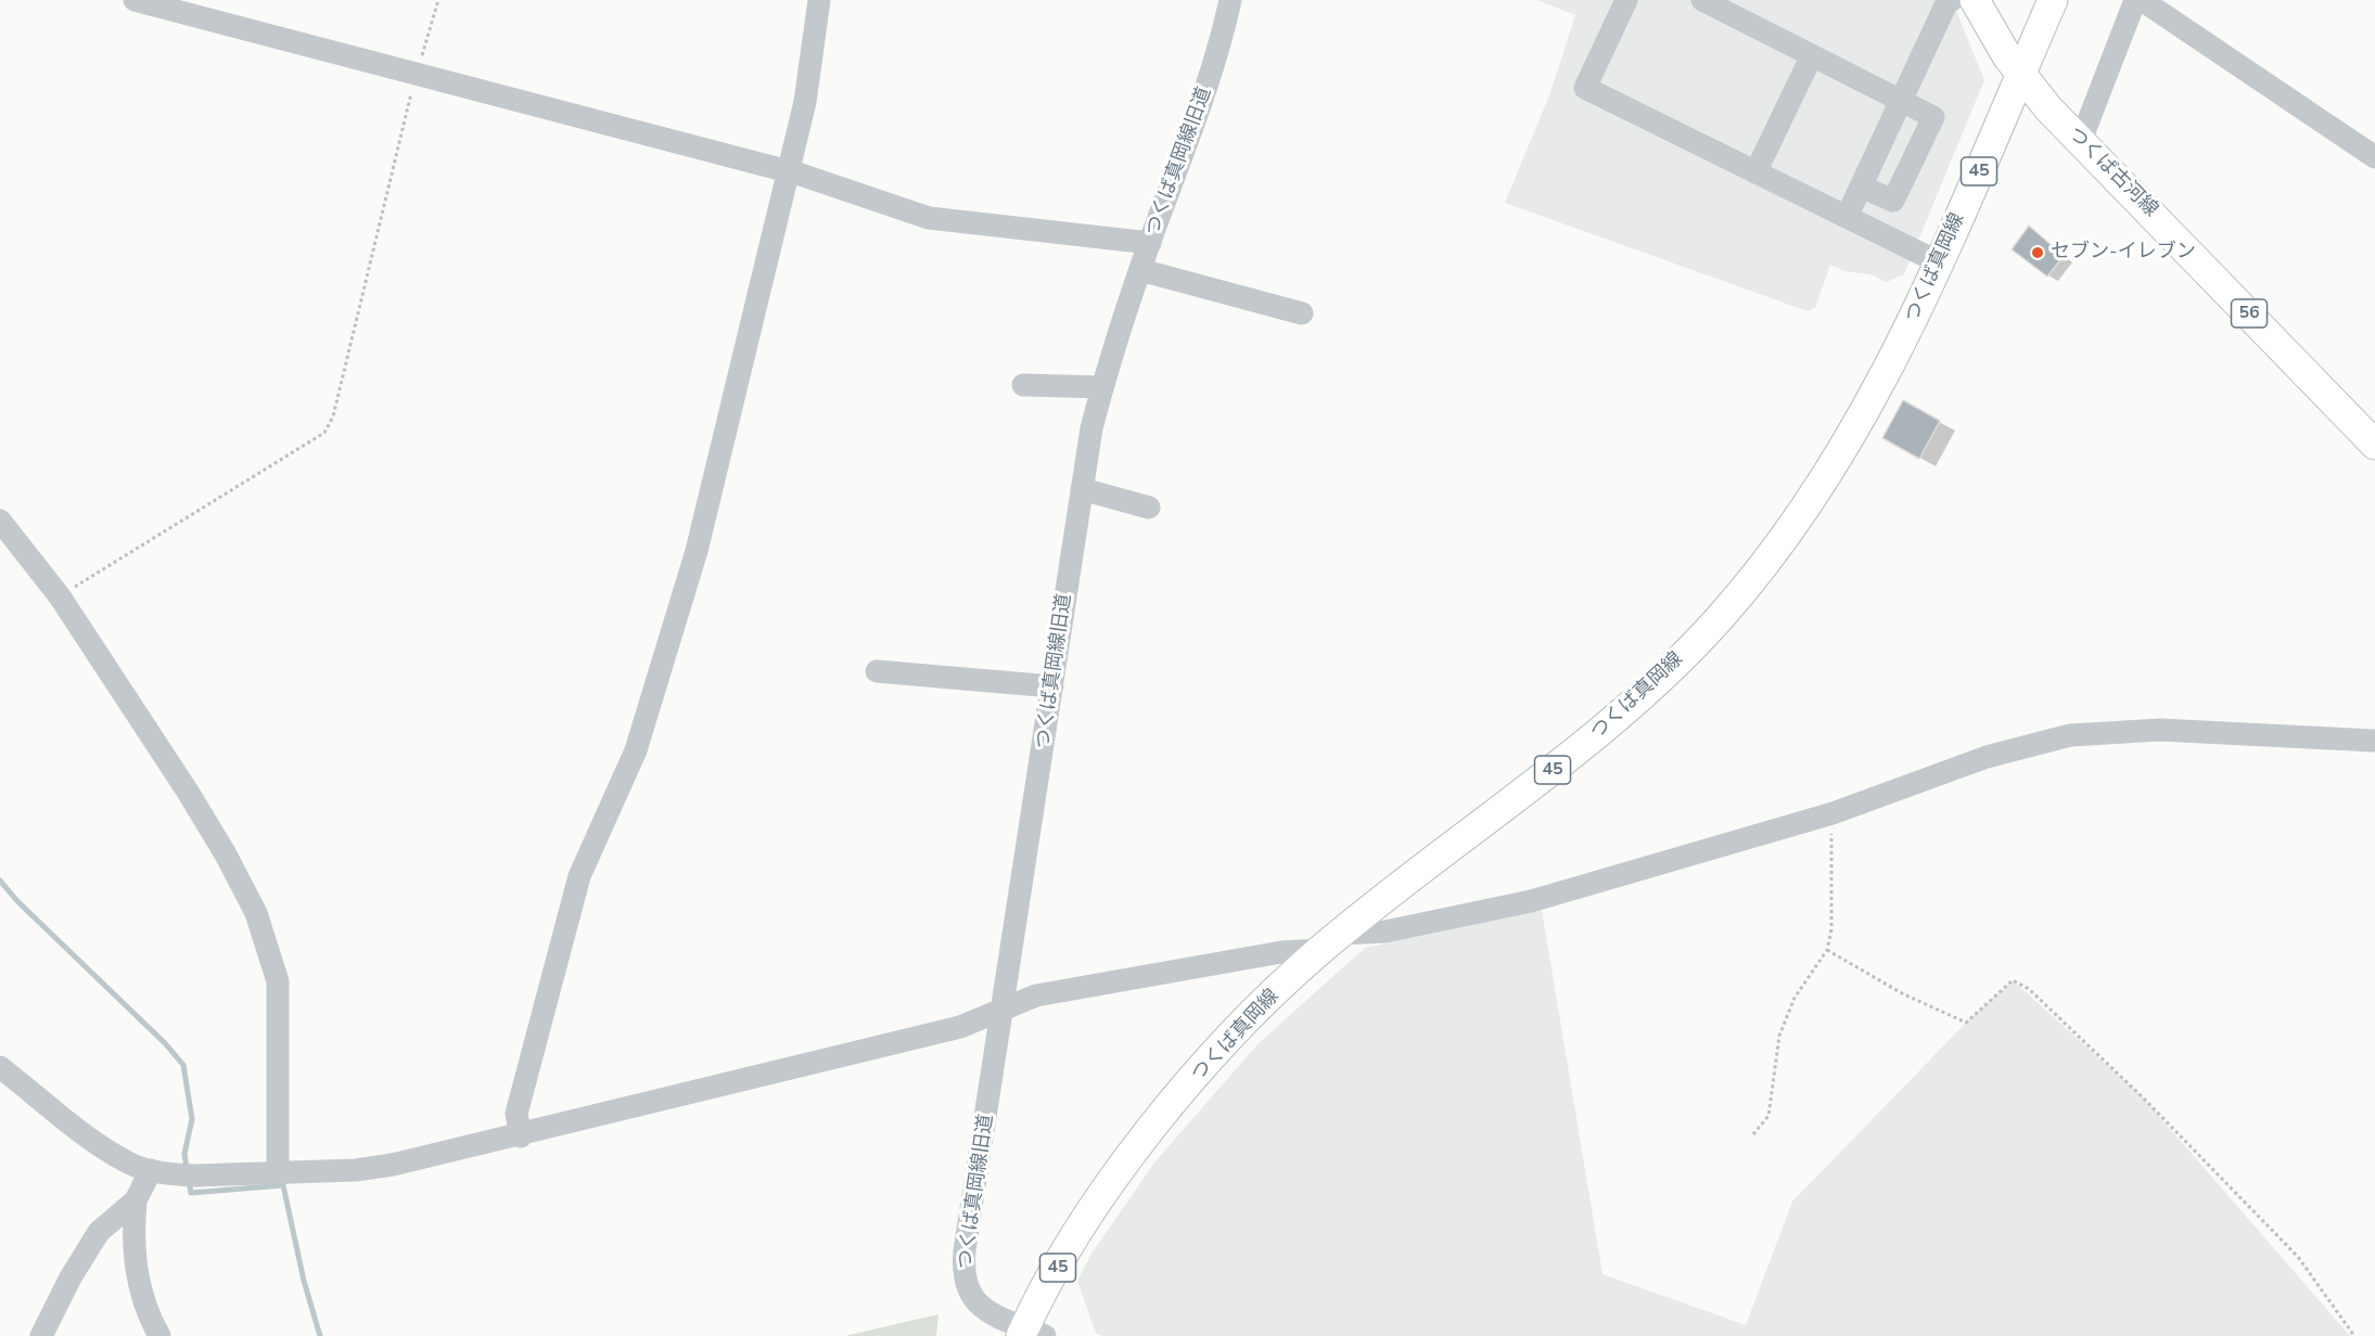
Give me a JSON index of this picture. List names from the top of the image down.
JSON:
{
  "streets": {
    "main road": [
      "45",
      "つくば古河線",
      "つくば真岡線",
      "56"
    ],
    "street": ["つくば真岡線旧道"]
  },
  "crossings": [
    ["つくば真岡線旧道", "つくば真岡線"],
    ["つくば古河線", "つくば真岡線"]
  ],
  "places": ["セブン-イレブン"]
}
